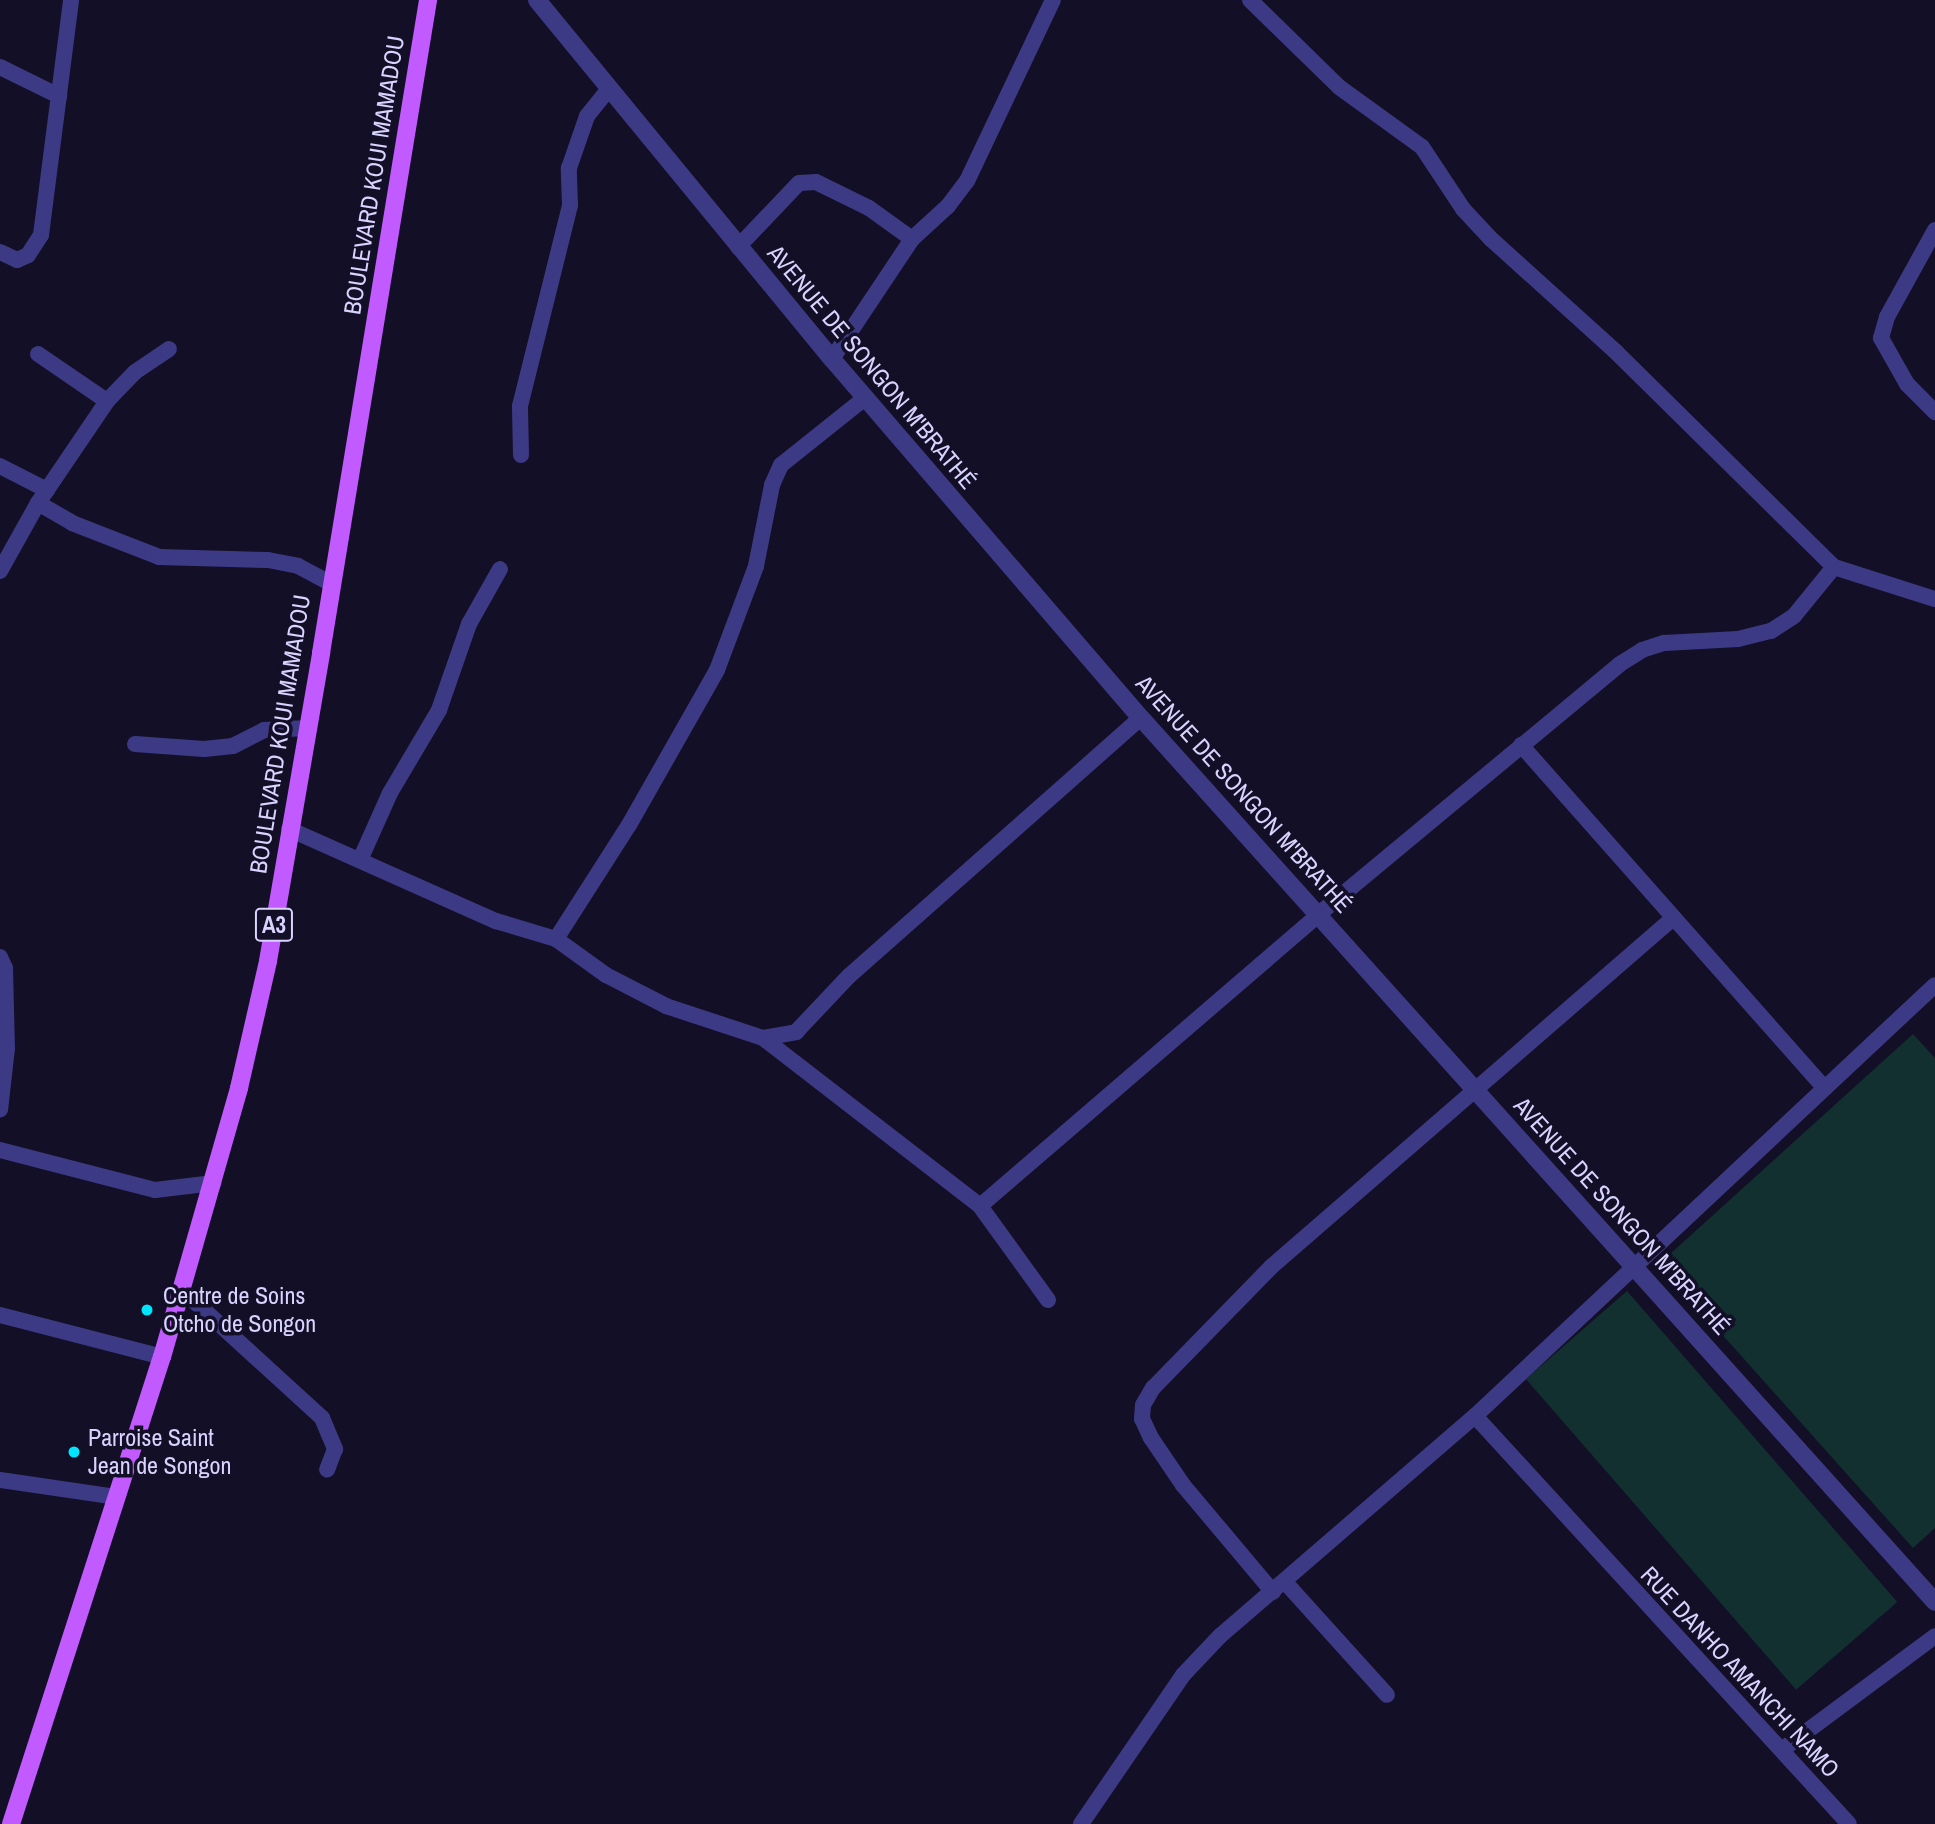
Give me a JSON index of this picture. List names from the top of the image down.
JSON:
{
  "streets": {
    "main road": ["BOULEVARD KOUI MAMADOU", "A3"],
    "street": ["AVENUE DE SONGON M'BRATHÉ", "RUE DANHO AMANCHI NAMO"]
  },
  "places": ["Centre de Soins Otcho de Songon", "Parroise Saint Jean de Songon"]
}
